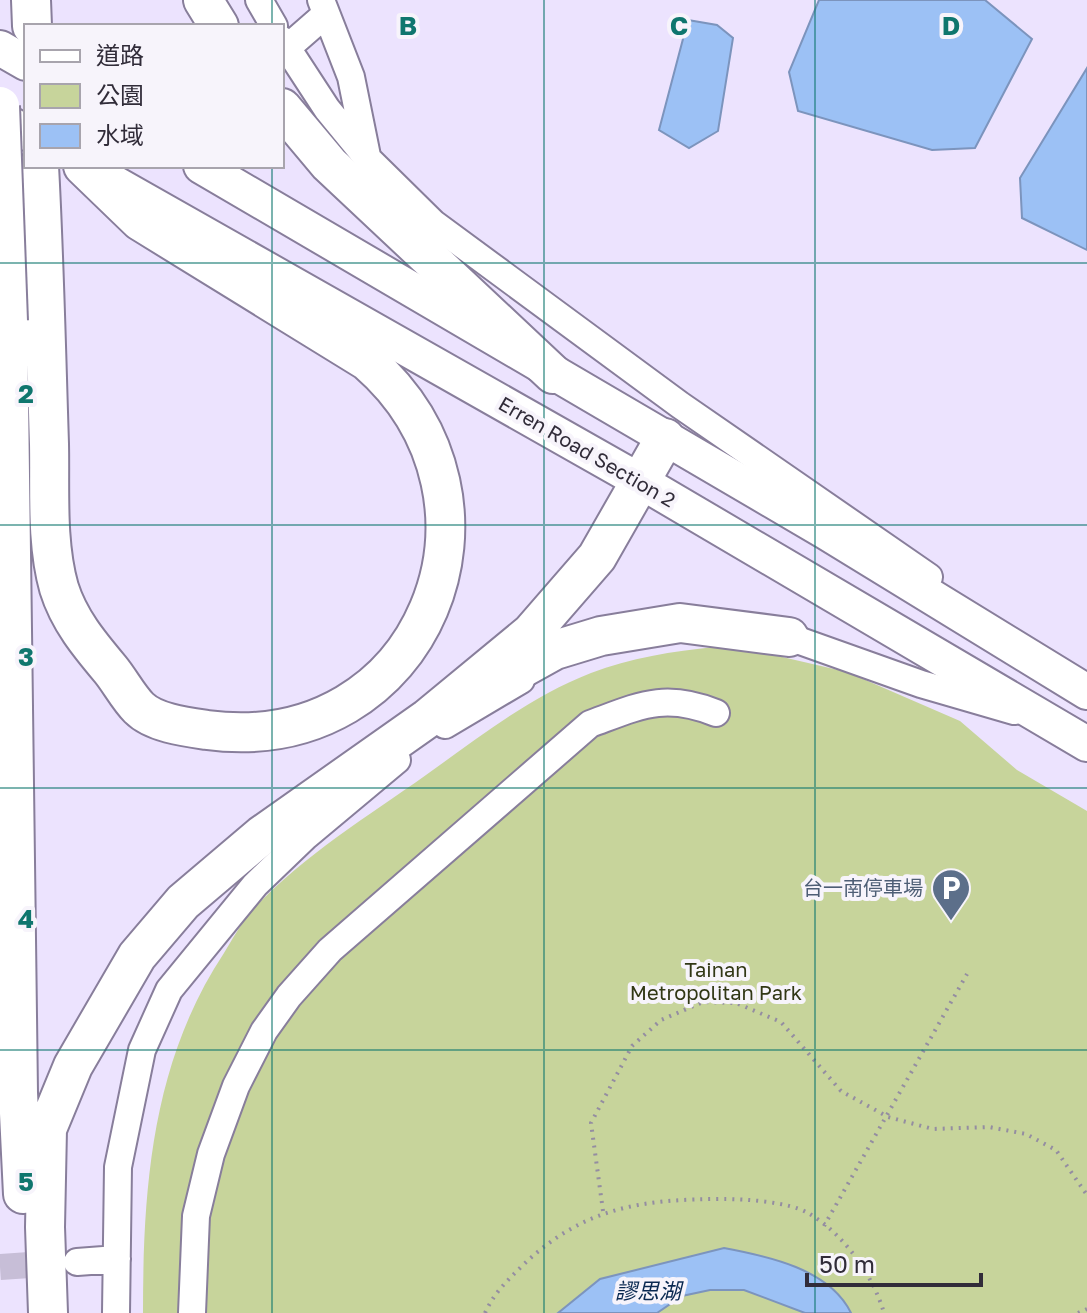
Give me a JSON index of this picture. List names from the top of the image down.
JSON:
{
  "streets": {
    "main road": ["Erren Road Section 2"]
  },
  "water": ["謬思湖"],
  "parks": ["Tainan Metropolitan Park"],
  "places": {
    "parking": ["台一南停車場"]
  },
  "legend": ["道路", "公園", "水域"],
  "scale_bar": "50 m",
  "grid": {
    "columns": ["B", "C", "D"],
    "rows": [
      "2",
      "3",
      "4",
      "5"
    ]
  }
}
